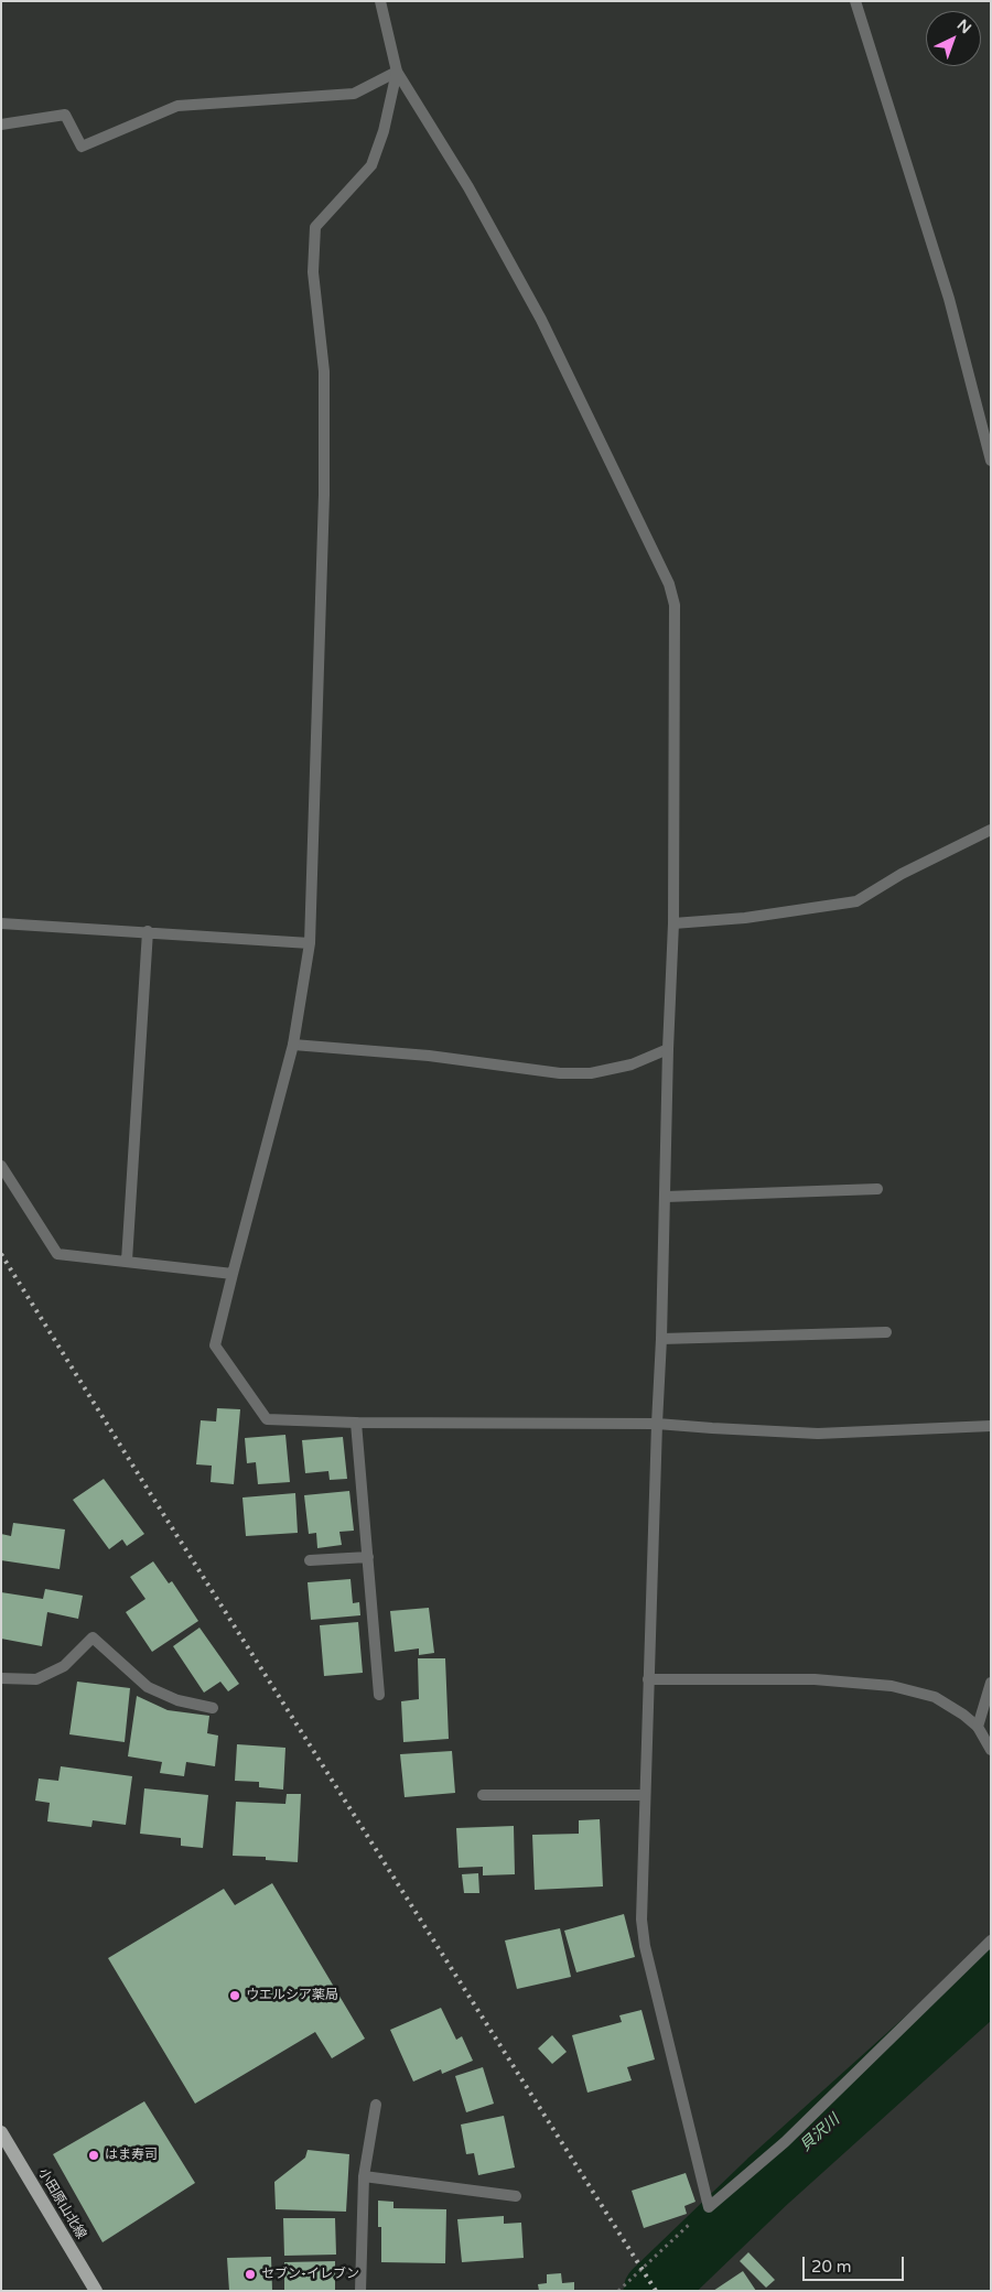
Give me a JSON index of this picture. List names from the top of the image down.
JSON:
{
  "streets": {
    "main road": ["小田原山北線"]
  },
  "water": ["貝沢川"],
  "places": ["ウエルシア薬局", "はま寿司", "セブン-イレブン"],
  "scale_bar": "20 m",
  "north": "top right"
}
